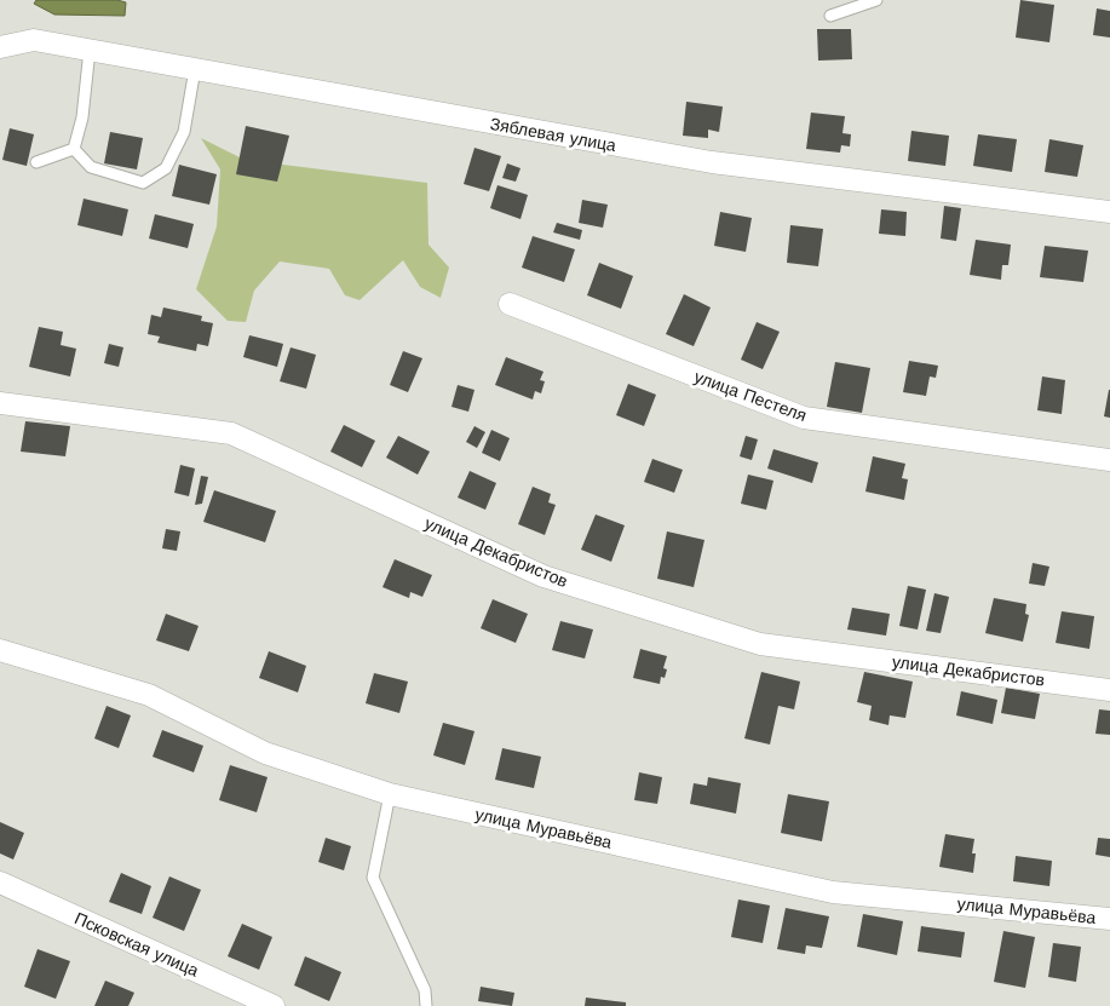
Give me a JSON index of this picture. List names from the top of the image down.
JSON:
{
  "streets": {
    "street": [
      "Зяблевая улица",
      "улица Пестеля",
      "улица Декабристов",
      "улица Муравьёва",
      "Псковская улица"
    ]
  }
}
